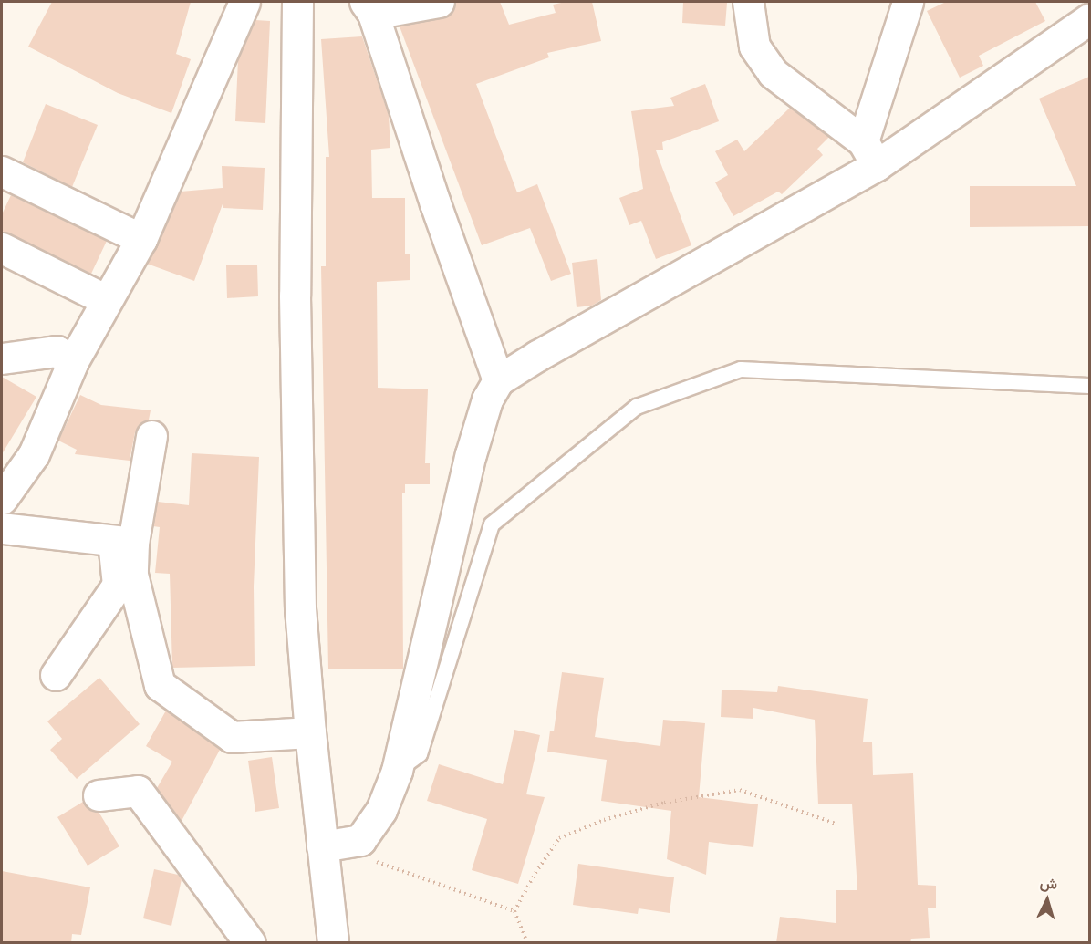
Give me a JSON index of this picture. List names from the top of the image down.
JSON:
{
  "north": "top"
}
